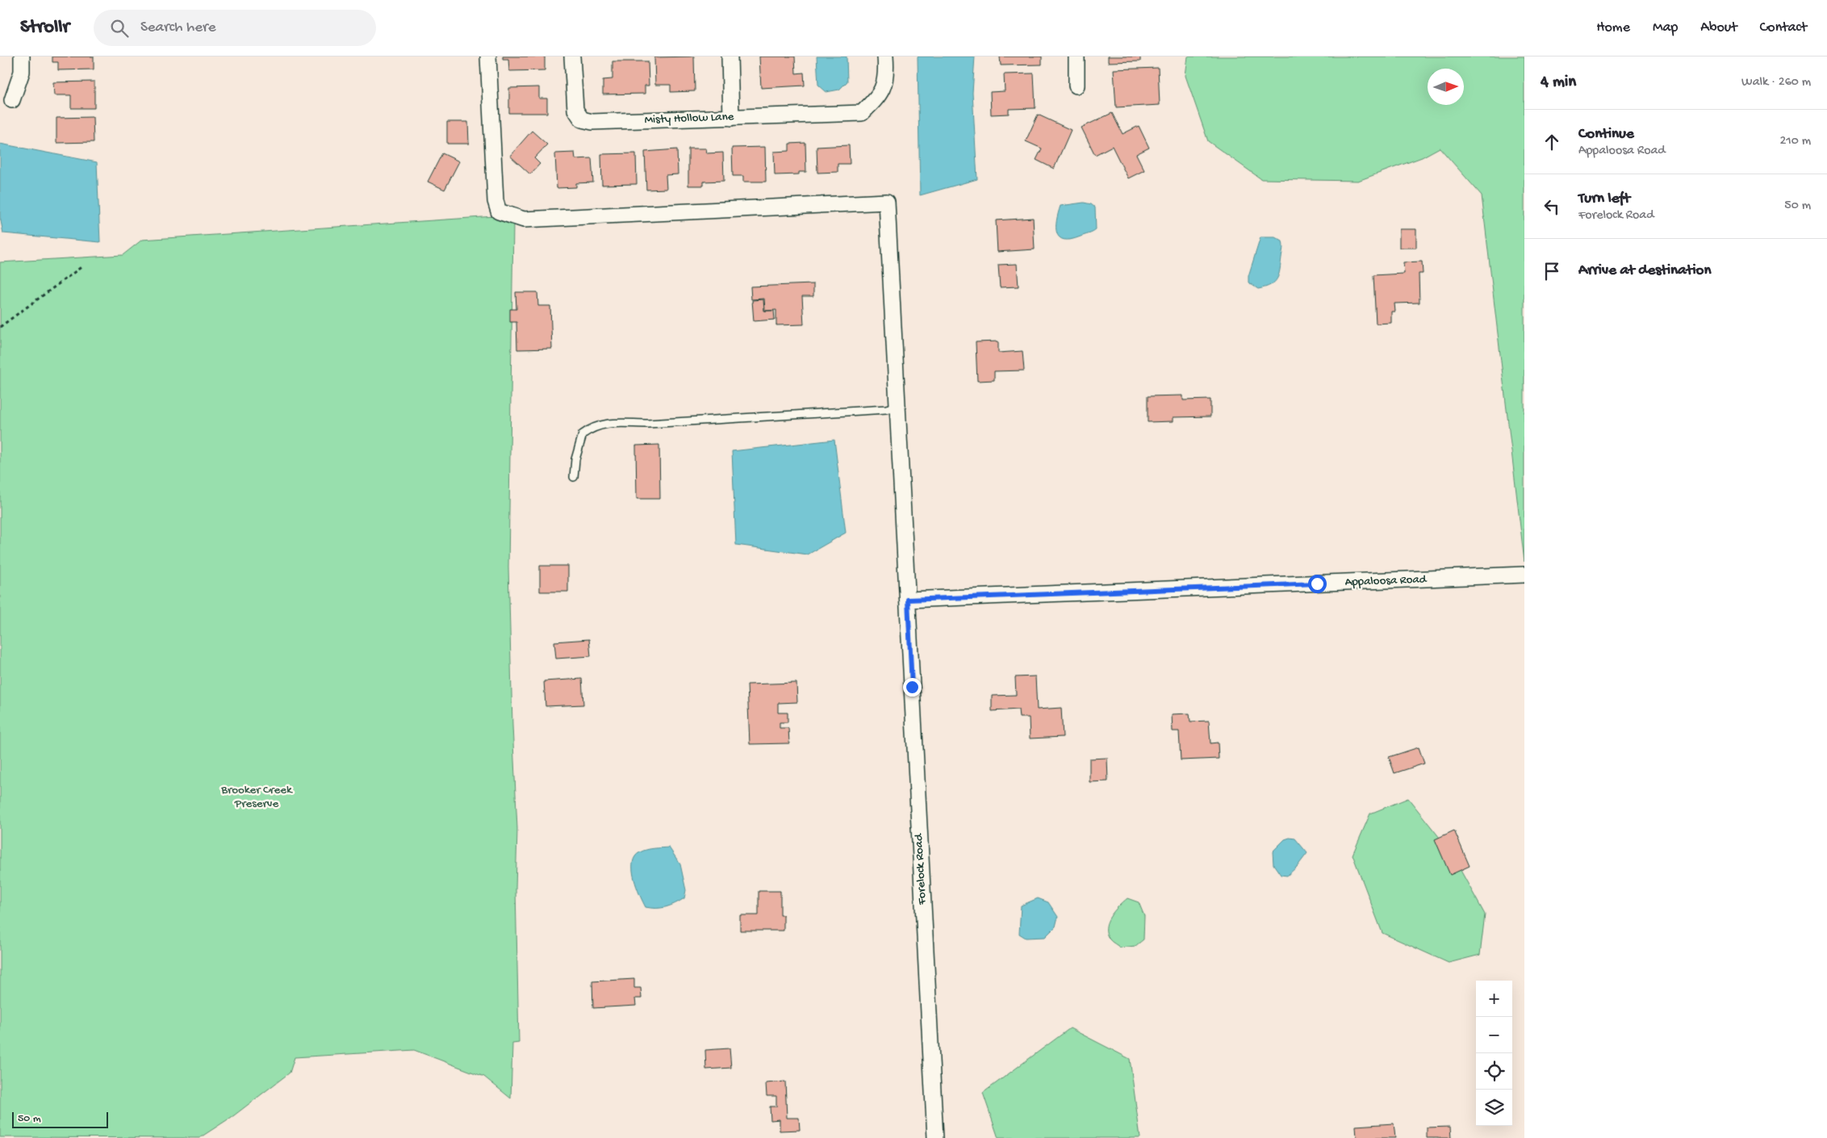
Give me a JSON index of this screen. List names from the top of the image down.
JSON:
{
  "streets": {
    "street": ["Misty Hollow Lane", "Appaloosa Road", "Forelock Road"]
  },
  "crossings": [
    ["Appaloosa Road", "Forelock Road"]
  ],
  "parks": ["Brooker Creek Preserve"],
  "scale_bar": "50 m",
  "north": "right",
  "page": {
    "header": "Strollr",
    "search": "Search here",
    "nav": [
      "Home",
      "Map",
      "About",
      "Contact"
    ],
    "heading": ["4 min", "Walk · 260 m"],
    "list": [
      ["Continue", "Appaloosa Road", "210 m"],
      ["Turn left", "Forelock Road", "50 m"],
      "Arrive at destination"
    ],
    "map_buttons": ["+", "−"],
    "scale": "50 m"
  }
}
